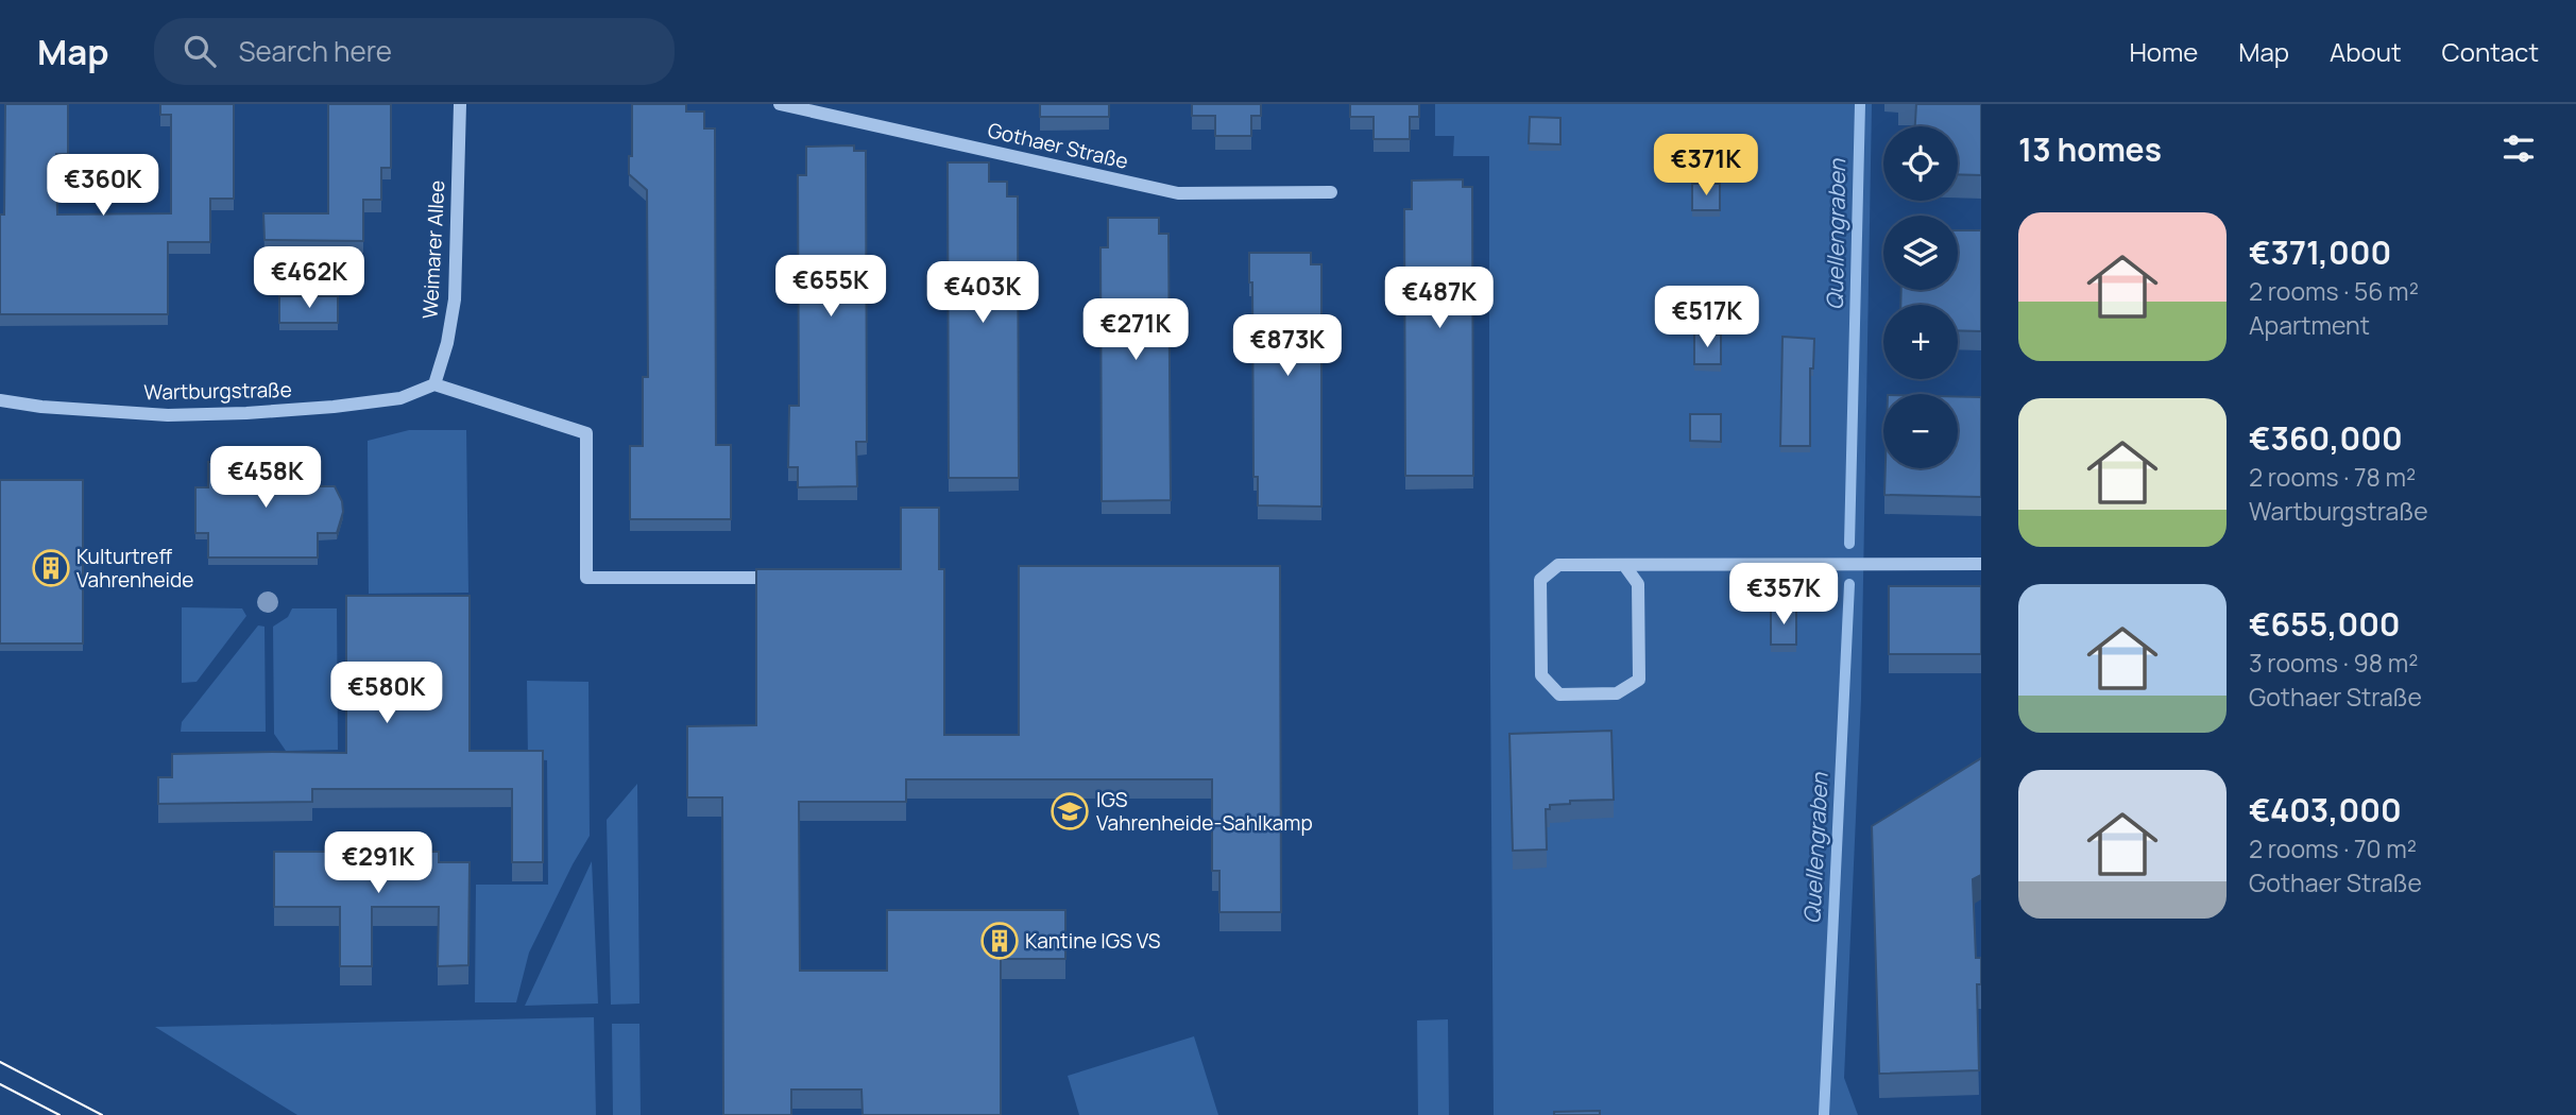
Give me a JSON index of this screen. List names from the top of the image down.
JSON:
{
  "streets": {
    "street": ["Gothaer Straße", "Weimarer Allee", "Wartburgstraße"]
  },
  "crossings": [
    ["Weimarer Allee", "Wartburgstraße"]
  ],
  "water": ["Quellengraben"],
  "places": {
    "building": ["Kulturtreff Vahrenheide", "Kantine IGS VS"],
    "school or university": ["IGS Vahrenheide-Sahlkamp"]
  },
  "page": {
    "header": "Map",
    "search": "Search here",
    "nav": [
      "Home",
      "Map",
      "About",
      "Contact"
    ],
    "heading": "13 homes",
    "map_buttons": ["+", "−"],
    "price": [
      "€371K",
      "€360K",
      "€462K",
      "€655K",
      "€403K",
      "€487K",
      "€517K",
      "€271K",
      "€873K",
      "€458K",
      "€357K",
      "€580K",
      "€291K"
    ],
    "list": [
      {
        "name": "€371,000",
        "note": "2 rooms · 56 m² · Apartment"
      },
      {
        "name": "€360,000",
        "note": "2 rooms · 78 m² · Wartburgstraße"
      },
      {
        "name": "€655,000",
        "note": "3 rooms · 98 m² · Gothaer Straße"
      },
      {
        "name": "€403,000",
        "note": "2 rooms · 70 m² · Gothaer Straße"
      }
    ]
  }
}
